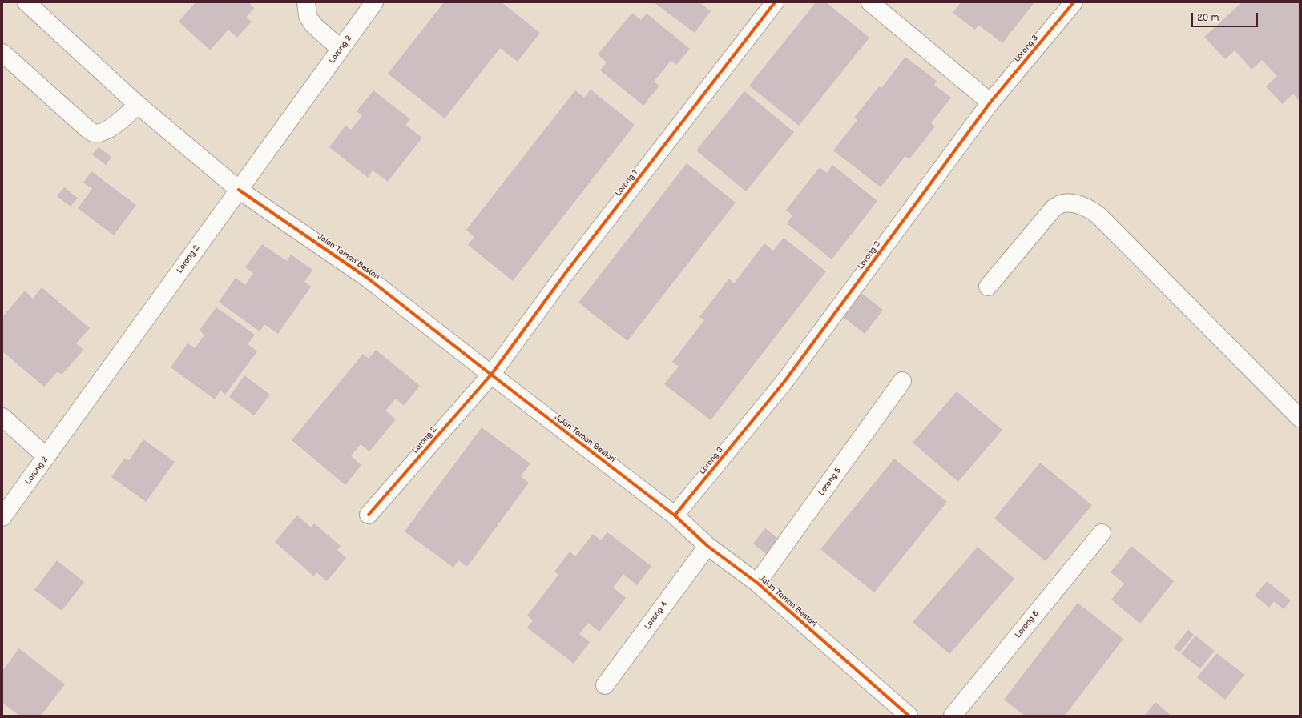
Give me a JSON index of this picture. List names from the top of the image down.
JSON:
{
  "streets": {
    "street": [
      "Lorong 3",
      "Lorong 2",
      "Lorong 1",
      "Jalan Taman Bestari",
      "Lorong 5",
      "Lorong 4",
      "Lorong 6"
    ]
  },
  "crossings": [
    ["Lorong 3", "Jalan Taman Bestari"],
    ["Lorong 2", "Lorong 1"],
    ["Lorong 2", "Jalan Taman Bestari"],
    ["Lorong 1", "Jalan Taman Bestari"],
    ["Jalan Taman Bestari", "Lorong 5"],
    ["Jalan Taman Bestari", "Lorong 4"]
  ],
  "scale_bar": "20 m"
}
